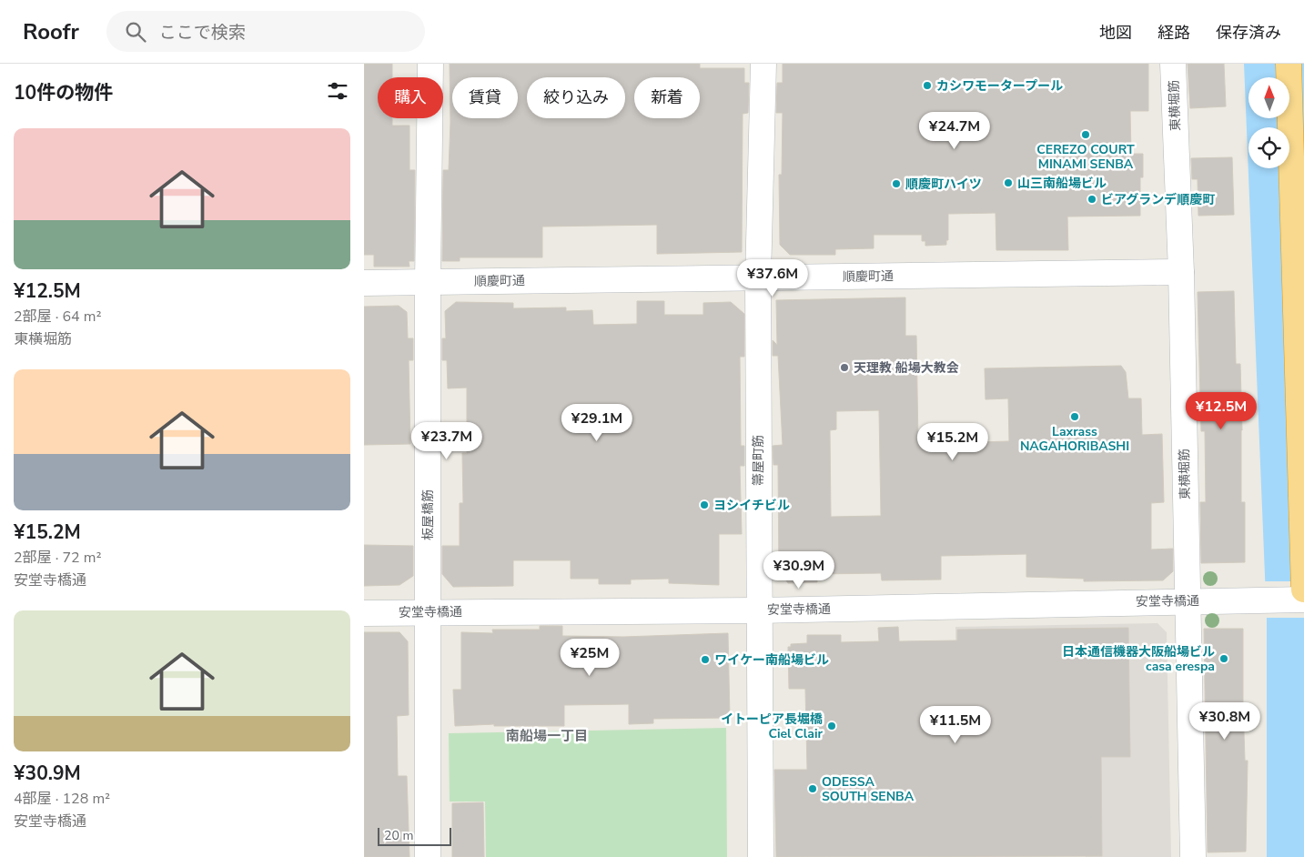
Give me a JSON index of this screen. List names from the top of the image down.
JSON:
{
  "streets": {
    "street": [
      "東横堀筋",
      "順慶町通",
      "箒屋町筋",
      "板屋橋筋",
      "安堂寺橋通"
    ]
  },
  "crossings": [
    ["東横堀筋", "順慶町通"],
    ["東横堀筋", "安堂寺橋通"],
    ["順慶町通", "箒屋町筋"],
    ["順慶町通", "板屋橋筋"],
    ["箒屋町筋", "安堂寺橋通"],
    ["板屋橋筋", "安堂寺橋通"]
  ],
  "districts": ["南船場一丁目"],
  "places": [
    "カシワモータープール",
    "CEREZO COURT MINAMI SENBA",
    "山三南船場ビル",
    "順慶町ハイツ",
    "ビアグランデ順慶町",
    "天理教 船場大教会",
    "Laxrass NAGAHORIBASHI",
    "ヨシイチビル",
    "日本通信機器大阪船場ビル casa erespa",
    "ワイケー南船場ビル",
    "イトーピア長堀橋 Ciel Clair",
    "ODESSA SOUTH SENBA"
  ],
  "scale_bar": "20 m",
  "north": "top",
  "page": {
    "header": "Roofr",
    "search": "ここで検索",
    "nav": ["地図", "経路", "保存済み"],
    "heading": "10件の物件",
    "chip": [
      "購入",
      "賃貸",
      "絞り込み",
      "新着"
    ],
    "price": [
      "¥24.7M",
      "¥37.6M",
      "¥12.5M",
      "¥29.1M",
      "¥23.7M",
      "¥15.2M",
      "¥30.9M",
      "¥25M",
      "¥30.8M",
      "¥11.5M"
    ],
    "list": [
      {
        "name": "¥12.5M",
        "note": "2部屋 · 64 m² · 東横堀筋"
      },
      {
        "name": "¥15.2M",
        "note": "2部屋 · 72 m² · 安堂寺橋通"
      },
      {
        "name": "¥30.9M",
        "note": "4部屋 · 128 m² · 安堂寺橋通"
      }
    ],
    "scale": "20 m"
  }
}
